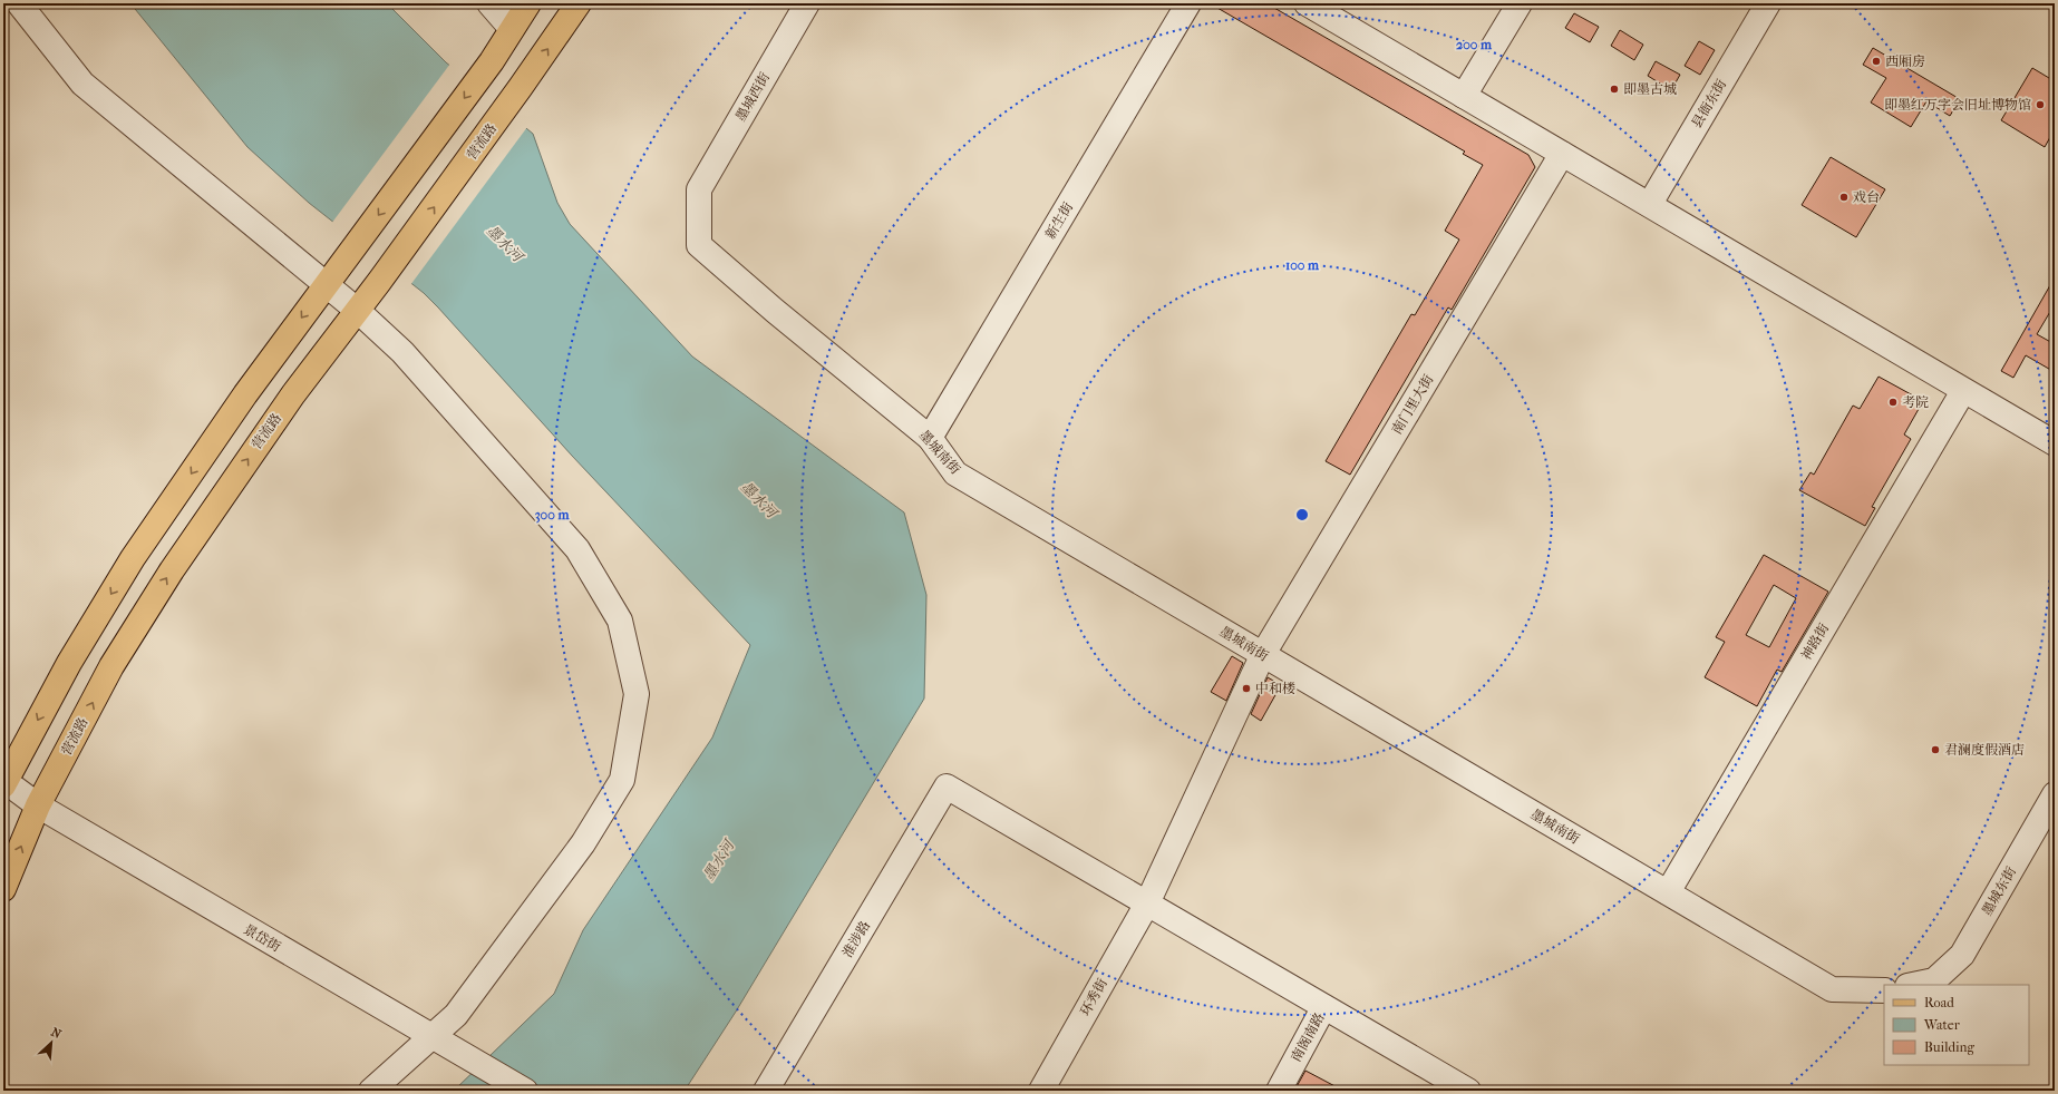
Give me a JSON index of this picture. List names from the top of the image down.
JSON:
{
  "streets": {
    "main road": ["营流路"],
    "street": [
      "墨城西街",
      "县衙东街",
      "新生街",
      "南门里大街",
      "墨城南街",
      "神路街",
      "墨城东街",
      "景岱街",
      "淮涉路",
      "环秀街",
      "南阁南路"
    ]
  },
  "crossings": [
    ["墨城西街", "墨城南街"],
    ["营流路", "景岱街"],
    ["新生街", "墨城南街"],
    ["南门里大街", "墨城南街"],
    ["南门里大街", "淮涉路"],
    ["南门里大街", "环秀街"],
    ["墨城南街", "神路街"],
    ["淮涉路", "环秀街"]
  ],
  "water": ["墨水河"],
  "places": [
    "西厢房",
    "即墨古城",
    "即墨红万字会旧址博物馆",
    "戏台",
    "考院",
    "中和楼",
    "君澜度假酒店"
  ],
  "legend": ["Road", "Water", "Building"],
  "north": "top right",
  "rings": ["200 m", "100 m", "300 m"]
}
